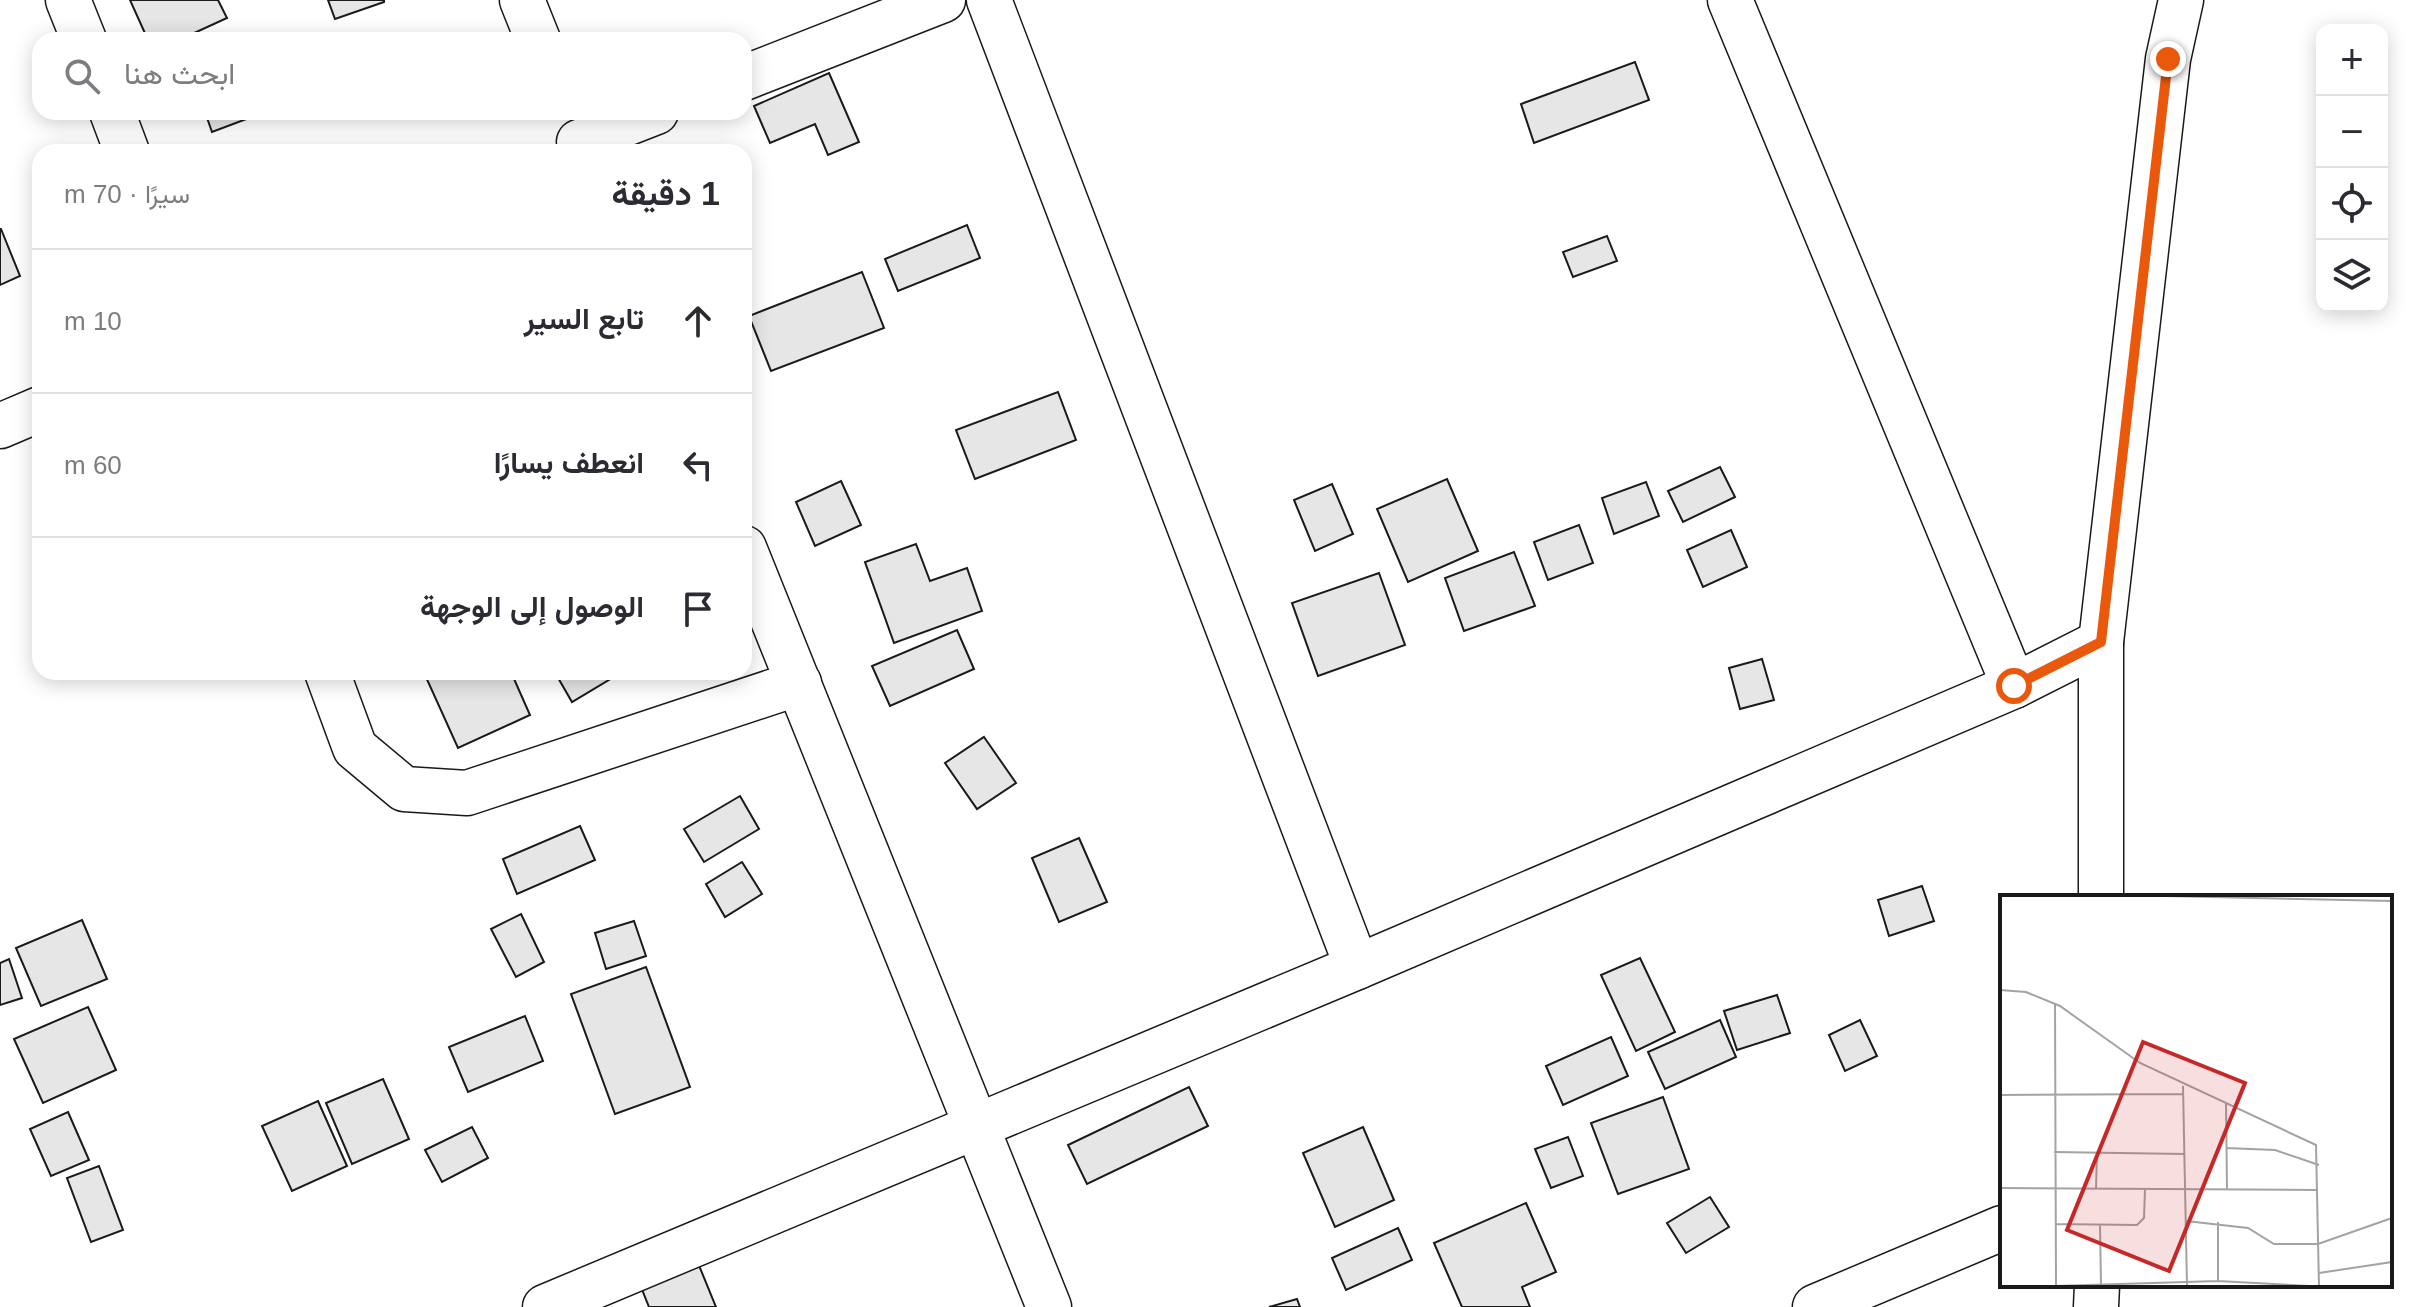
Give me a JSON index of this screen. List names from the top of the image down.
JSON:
{
  "page": {
    "map_buttons": ["+", "−"],
    "search": "ابحث هنا",
    "heading": ["1 دقيقة", "سيرًا · 70 m"],
    "list": [
      ["تابع السير", "10 m"],
      ["انعطف يسارًا", "60 m"],
      "الوصول إلى الوجهة"
    ]
  }
}
